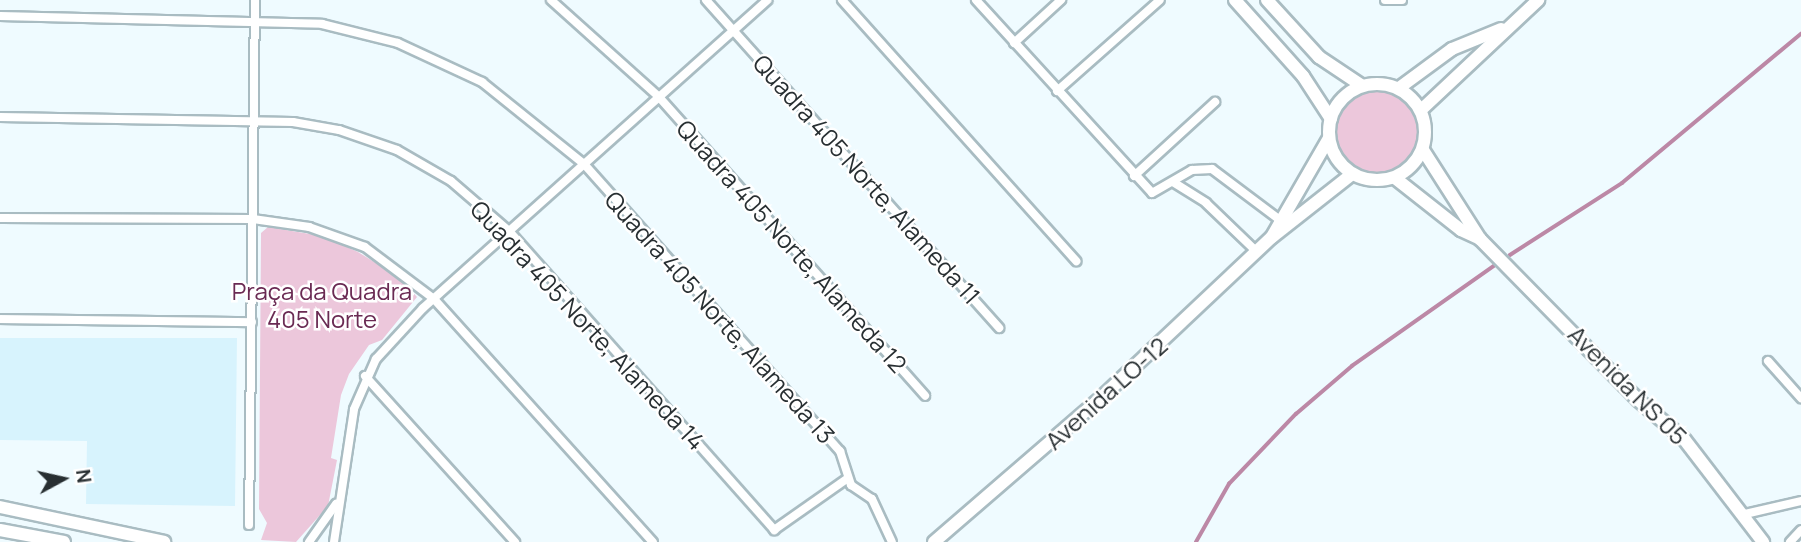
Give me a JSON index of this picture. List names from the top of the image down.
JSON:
{
  "streets": {
    "street": [
      "Quadra 405 Norte, Alameda 11",
      "Quadra 405 Norte, Alameda 12",
      "Quadra 405 Norte, Alameda 13",
      "Quadra 405 Norte, Alameda 14",
      "Avenida NS 05",
      "Avenida LO-12"
    ]
  },
  "crossings": [
    ["Quadra 405 Norte, Alameda 13", "Quadra 405 Norte, Alameda 14"],
    ["Avenida NS 05", "Avenida LO-12"]
  ],
  "parks": ["Praça da Quadra 405 Norte"],
  "north": "right"
}
